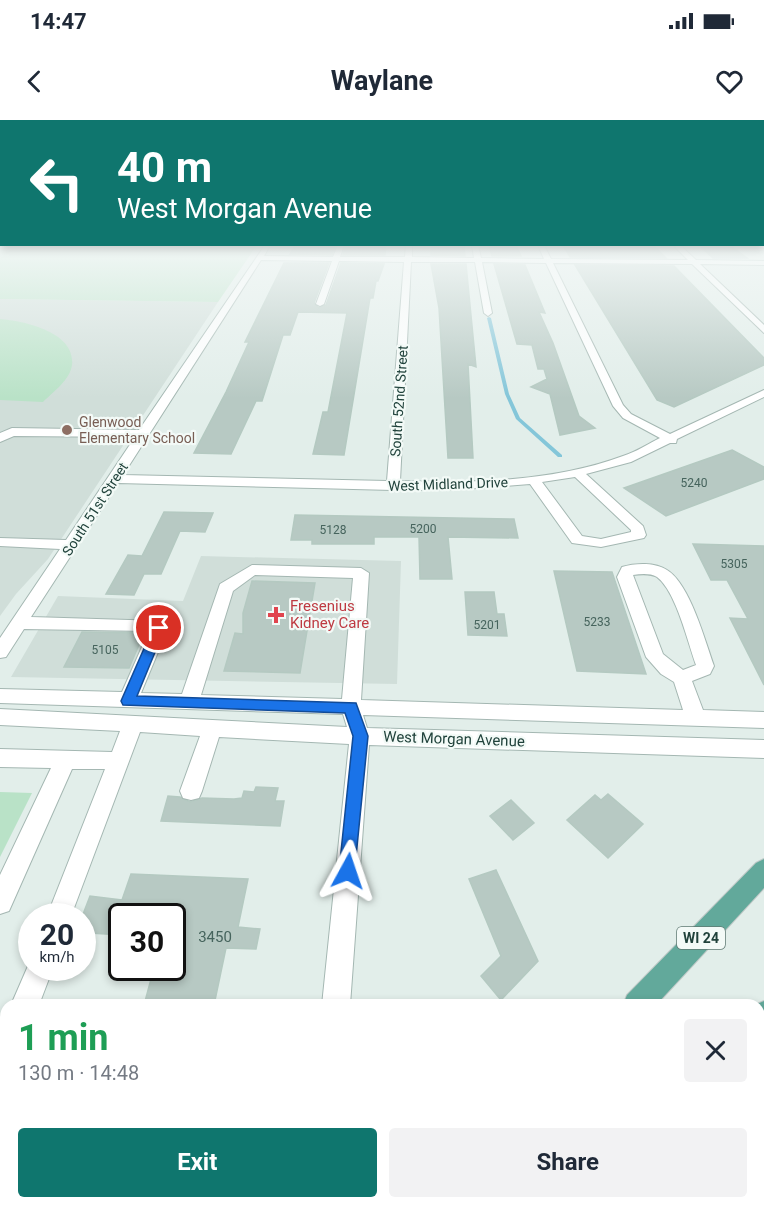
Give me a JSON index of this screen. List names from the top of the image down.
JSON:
{
  "streets": {
    "main road": ["WI 24"],
    "street": [
      "South 52nd Street",
      "West Midland Drive",
      "South 51st Street",
      "West Morgan Avenue"
    ]
  },
  "crossings": [
    ["South 52nd Street", "West Midland Drive"],
    ["West Midland Drive", "South 51st Street"]
  ],
  "places": {
    "other": ["Glenwood Elementary School"],
    "health": ["Fresenius Kidney Care"]
  },
  "house_numbers": [
    "5240",
    "5200",
    "5128",
    "5305",
    "5233",
    "5201",
    "5105",
    "3450"
  ],
  "page": {
    "status": "14:47",
    "header": "Waylane",
    "turn": ["40 m", "West Morgan Avenue"],
    "speed": "20 km/h",
    "limit": "30",
    "heading": ["1 min", "130 m · 14:48"],
    "buttons": ["Exit", "Share"]
  }
}
